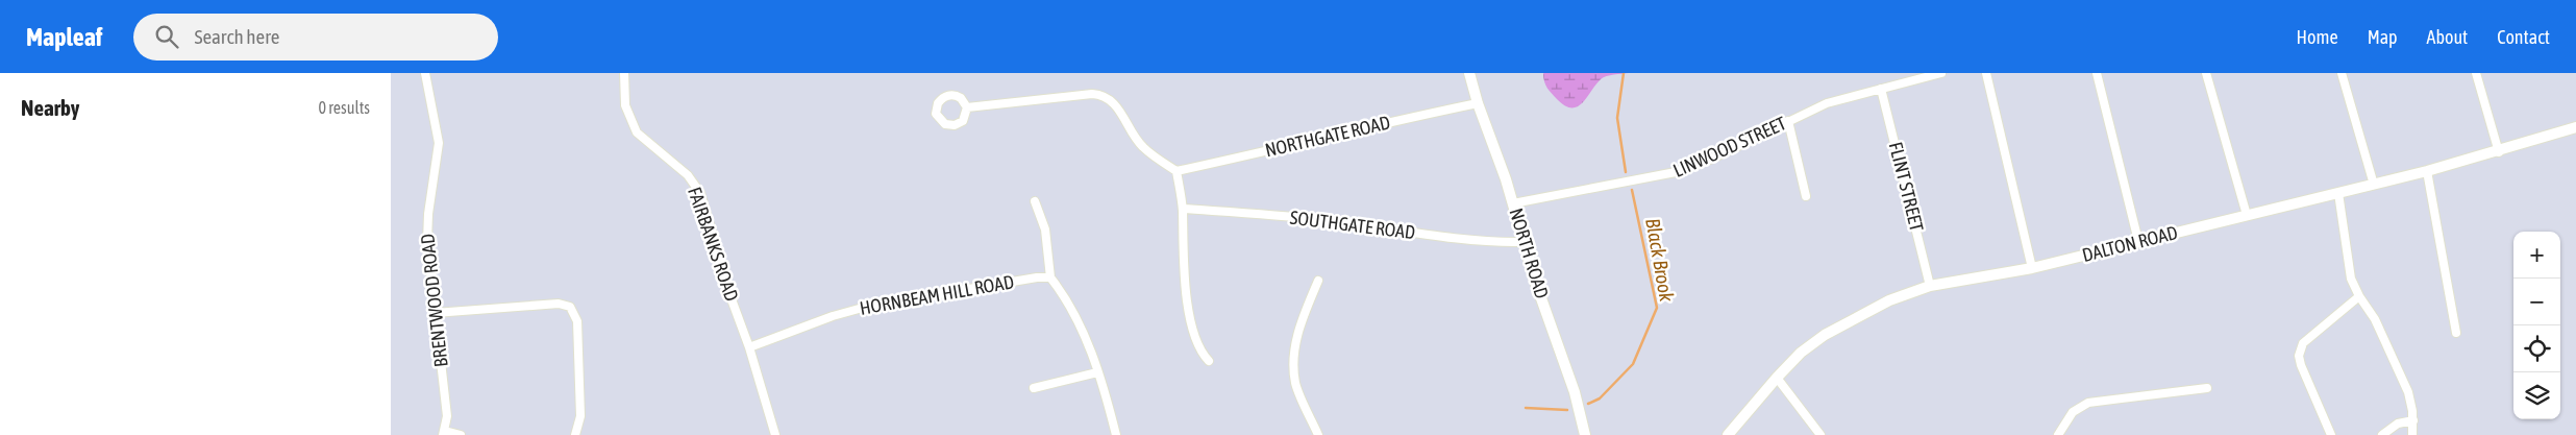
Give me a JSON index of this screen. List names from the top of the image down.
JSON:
{
  "streets": {
    "street": [
      "NORTHGATE ROAD",
      "LINWOOD STREET",
      "FLINT STREET",
      "SOUTHGATE ROAD",
      "FAIRBANKS ROAD",
      "DALTON ROAD",
      "NORTH ROAD",
      "HORNBEAM HILL ROAD",
      "BRENTWOOD ROAD"
    ]
  },
  "crossings": [
    ["NORTHGATE ROAD", "NORTH ROAD"],
    ["LINWOOD STREET", "FLINT STREET"],
    ["LINWOOD STREET", "NORTH ROAD"],
    ["FLINT STREET", "DALTON ROAD"],
    ["SOUTHGATE ROAD", "NORTH ROAD"],
    ["FAIRBANKS ROAD", "HORNBEAM HILL ROAD"]
  ],
  "water": ["Black Brook"],
  "page": {
    "header": "Mapleaf",
    "search": "Search here",
    "nav": [
      "Home",
      "Map",
      "About",
      "Contact"
    ],
    "heading": ["Nearby", "0 results"],
    "map_buttons": ["+", "−"]
  }
}
